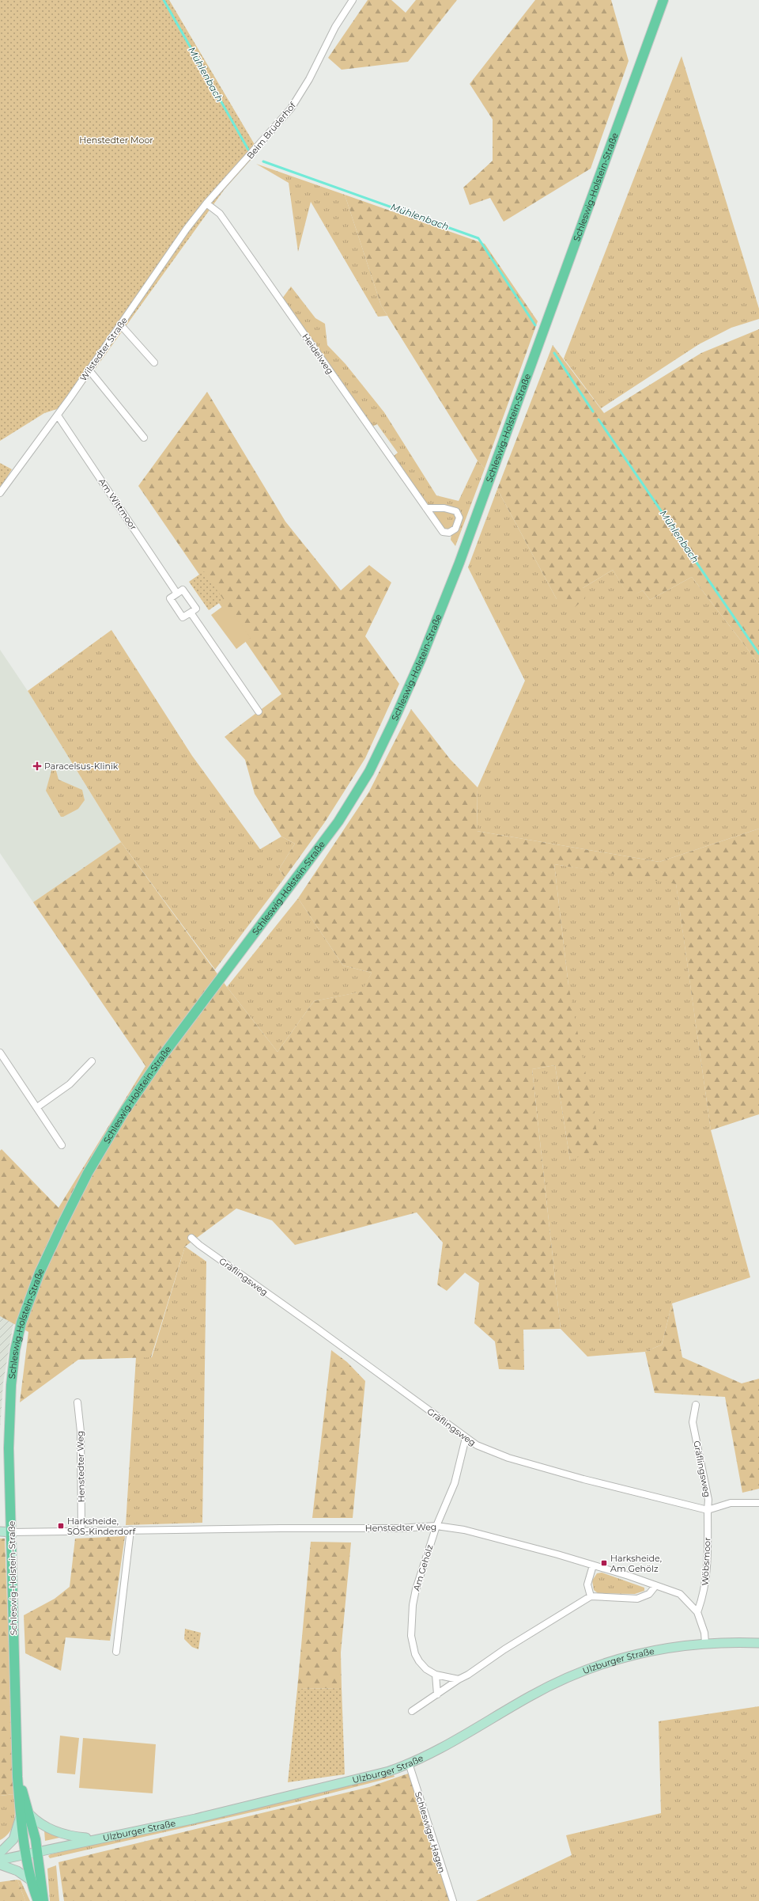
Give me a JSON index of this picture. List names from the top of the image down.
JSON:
{
  "streets": {
    "main road": ["Schleswig-Holstein-Straße", "Ulzburger Straße"],
    "street": [
      "Beim Brüderhof",
      "Wilstedter Straße",
      "Heidelweg",
      "Am Wittmoor",
      "Gräflingsweg",
      "Henstedter Weg",
      "Wöbsmoor",
      "Am Gehölz",
      "Schleswiger Hagen"
    ]
  },
  "crossings": [
    ["Beim Brüderhof", "Wilstedter Straße"],
    ["Beim Brüderhof", "Heidelweg"],
    ["Schleswig-Holstein-Straße", "Henstedter Weg"],
    ["Schleswig-Holstein-Straße", "Ulzburger Straße"],
    ["Wilstedter Straße", "Heidelweg"],
    ["Wilstedter Straße", "Am Wittmoor"],
    ["Gräflingsweg", "Wöbsmoor"],
    ["Gräflingsweg", "Am Gehölz"],
    ["Henstedter Weg", "Wöbsmoor"],
    ["Henstedter Weg", "Am Gehölz"],
    ["Henstedter Weg", "Ulzburger Straße"],
    ["Ulzburger Straße", "Schleswiger Hagen"]
  ],
  "water": ["Mühlenbach"],
  "parks": ["Henstedter Moor"],
  "places": {
    "health": ["Paracelsus-Klinik"],
    "transit": ["Harksheide, SOS-Kinderdorf", "Harksheide, Am Gehölz"]
  }
}
